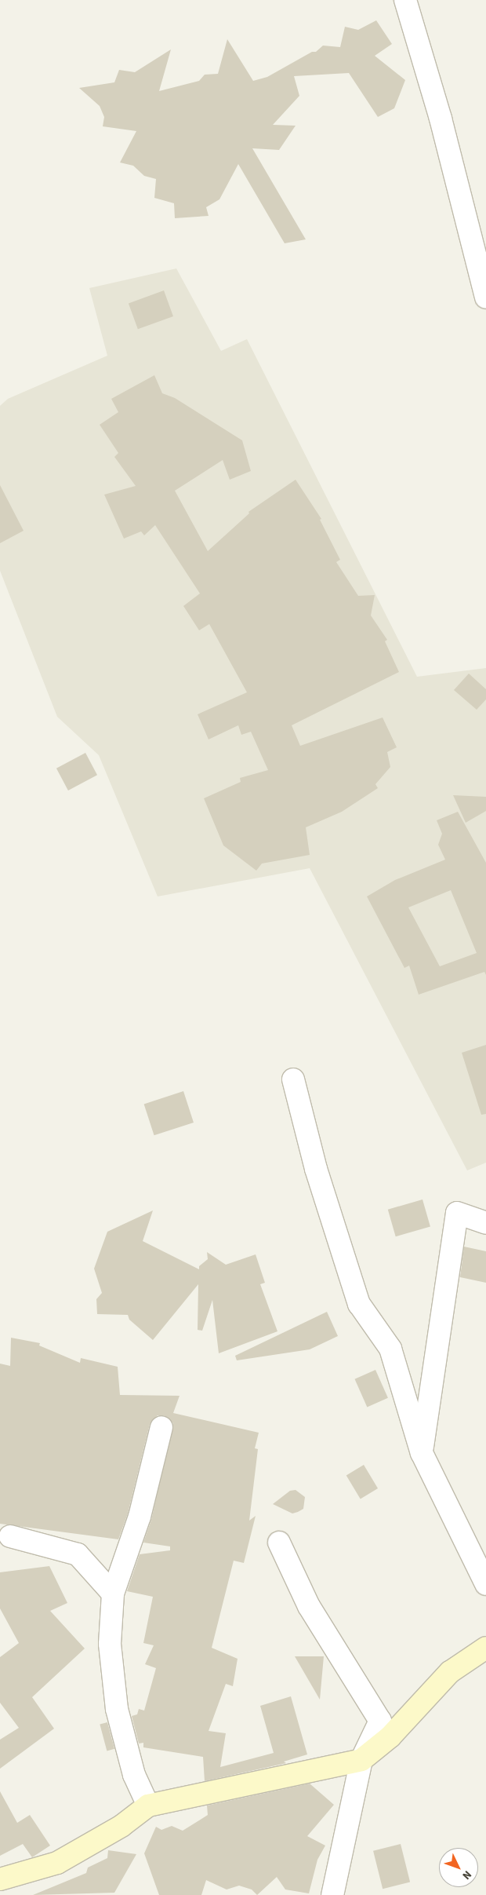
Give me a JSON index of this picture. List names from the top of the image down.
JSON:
{
  "north": "bottom right"
}
